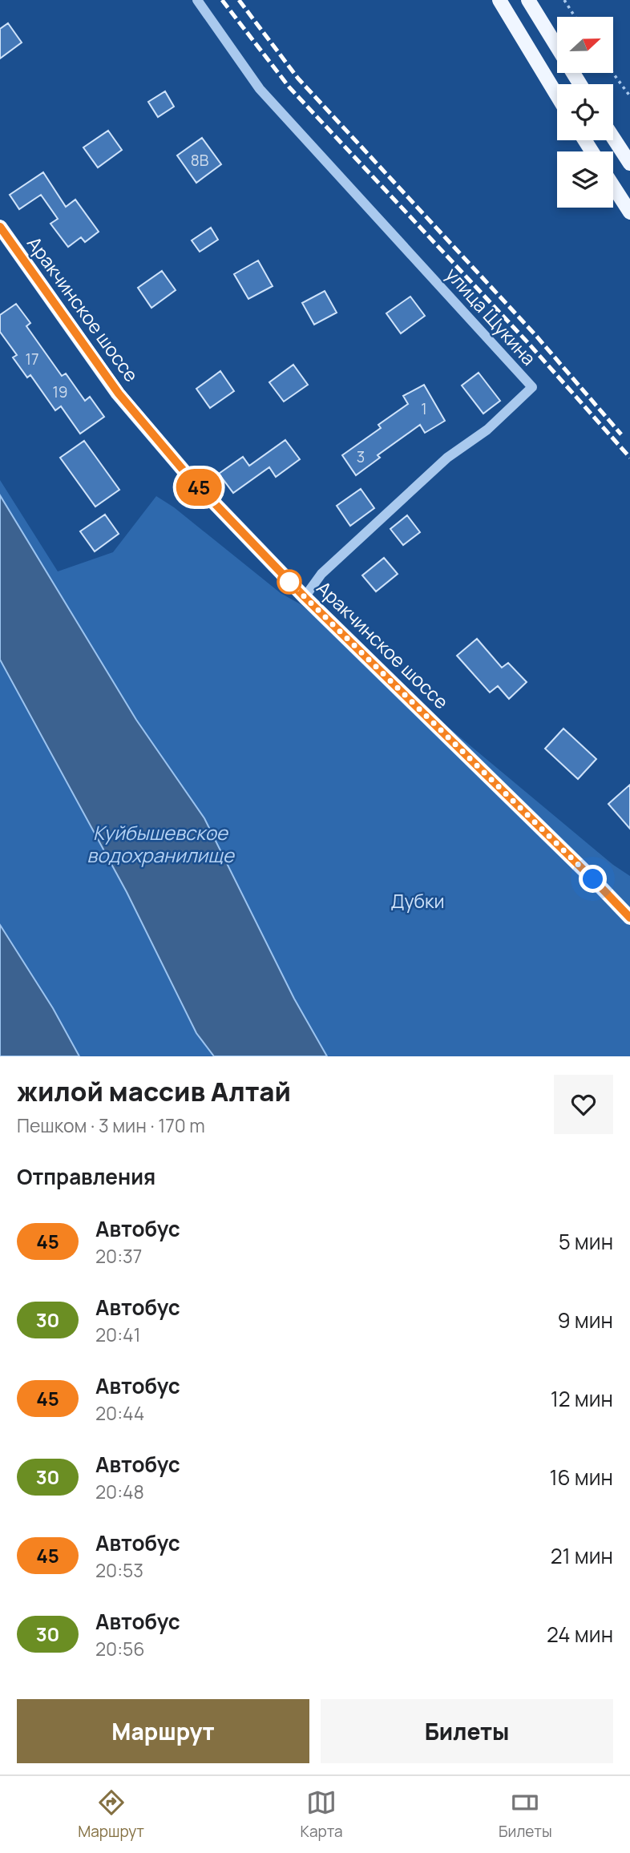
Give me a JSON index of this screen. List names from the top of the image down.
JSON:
{
  "streets": {
    "main road": ["Аракчинское шоссе"],
    "street": ["улица Щукина"]
  },
  "crossings": [
    ["Аракчинское шоссе", "улица Щукина"]
  ],
  "water": ["Куйбышевское водохранилище"],
  "parks": ["Дубки"],
  "lines": ["bus line 45"],
  "house_numbers": [
    "8В",
    "17",
    "19",
    "1",
    "3"
  ],
  "north": "right",
  "page": {
    "on_map": "45",
    "heading": [
      ["жилой массив Алтай", "Пешком · 3 мин · 170 m"],
      "Отправления"
    ],
    "list": [
      {
        "mark": "45",
        "name": "Автобус",
        "note": "20:37",
        "value": "5 мин"
      },
      {
        "mark": "30",
        "name": "Автобус",
        "note": "20:41",
        "value": "9 мин"
      },
      {
        "mark": "45",
        "name": "Автобус",
        "note": "20:44",
        "value": "12 мин"
      },
      {
        "mark": "30",
        "name": "Автобус",
        "note": "20:48",
        "value": "16 мин"
      },
      {
        "mark": "45",
        "name": "Автобус",
        "note": "20:53",
        "value": "21 мин"
      },
      {
        "mark": "30",
        "name": "Автобус",
        "note": "20:56",
        "value": "24 мин"
      }
    ],
    "buttons": ["Маршрут", "Билеты"],
    "tabs": ["Маршрут", "Карта", "Билеты"]
  }
}
